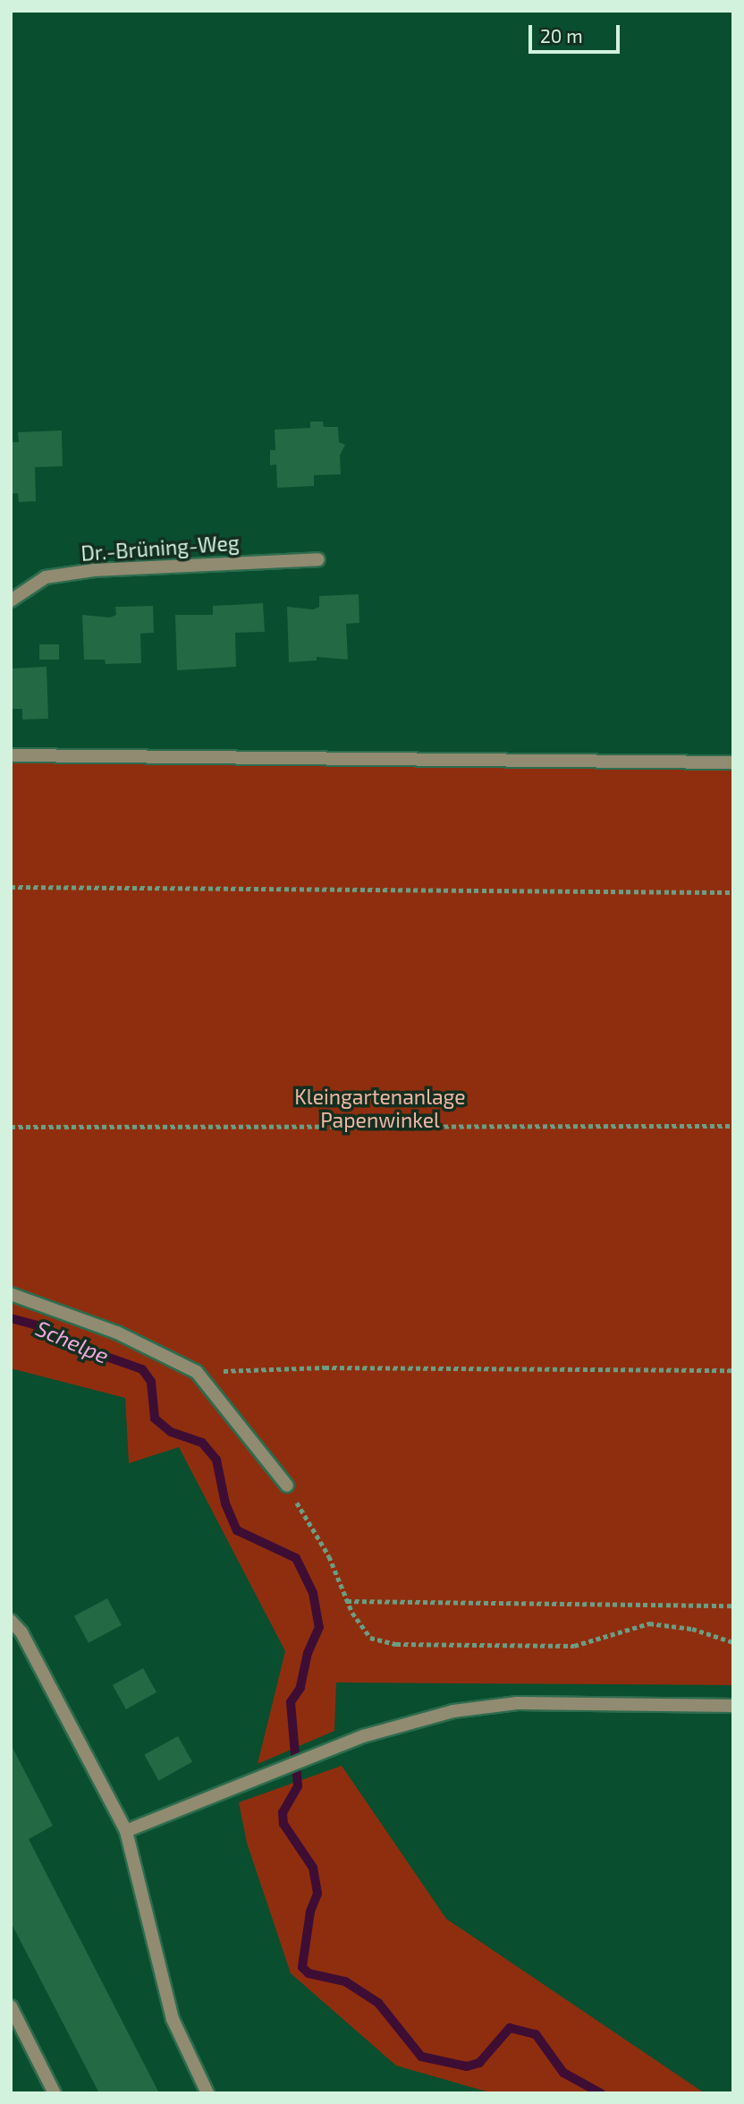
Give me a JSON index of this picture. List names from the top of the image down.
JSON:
{
  "streets": {
    "street": ["Dr.-Brüning-Weg"]
  },
  "water": ["Schelpe"],
  "parks": ["Kleingartenanlage Papenwinkel"],
  "scale_bar": "20 m"
}
